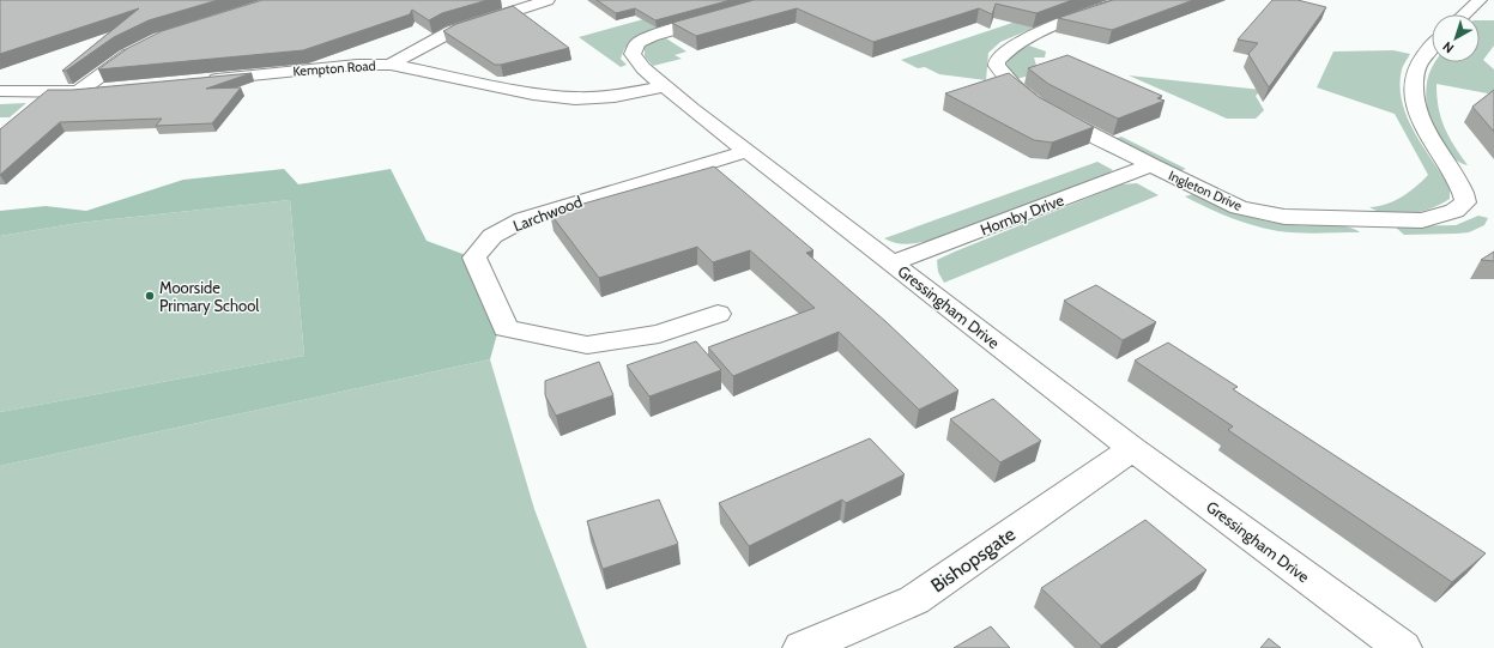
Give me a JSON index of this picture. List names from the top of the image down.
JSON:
{
  "streets": {
    "street": [
      "Kempton Road",
      "Ingleton Drive",
      "Larchwood",
      "Hornby Drive",
      "Gressingham Drive",
      "Bishopsgate"
    ]
  },
  "crossings": [
    ["Kempton Road", "Gressingham Drive"],
    ["Ingleton Drive", "Hornby Drive"],
    ["Larchwood", "Gressingham Drive"],
    ["Hornby Drive", "Gressingham Drive"],
    ["Gressingham Drive", "Bishopsgate"]
  ],
  "places": ["Moorside Primary School"],
  "north": "bottom left"
}
